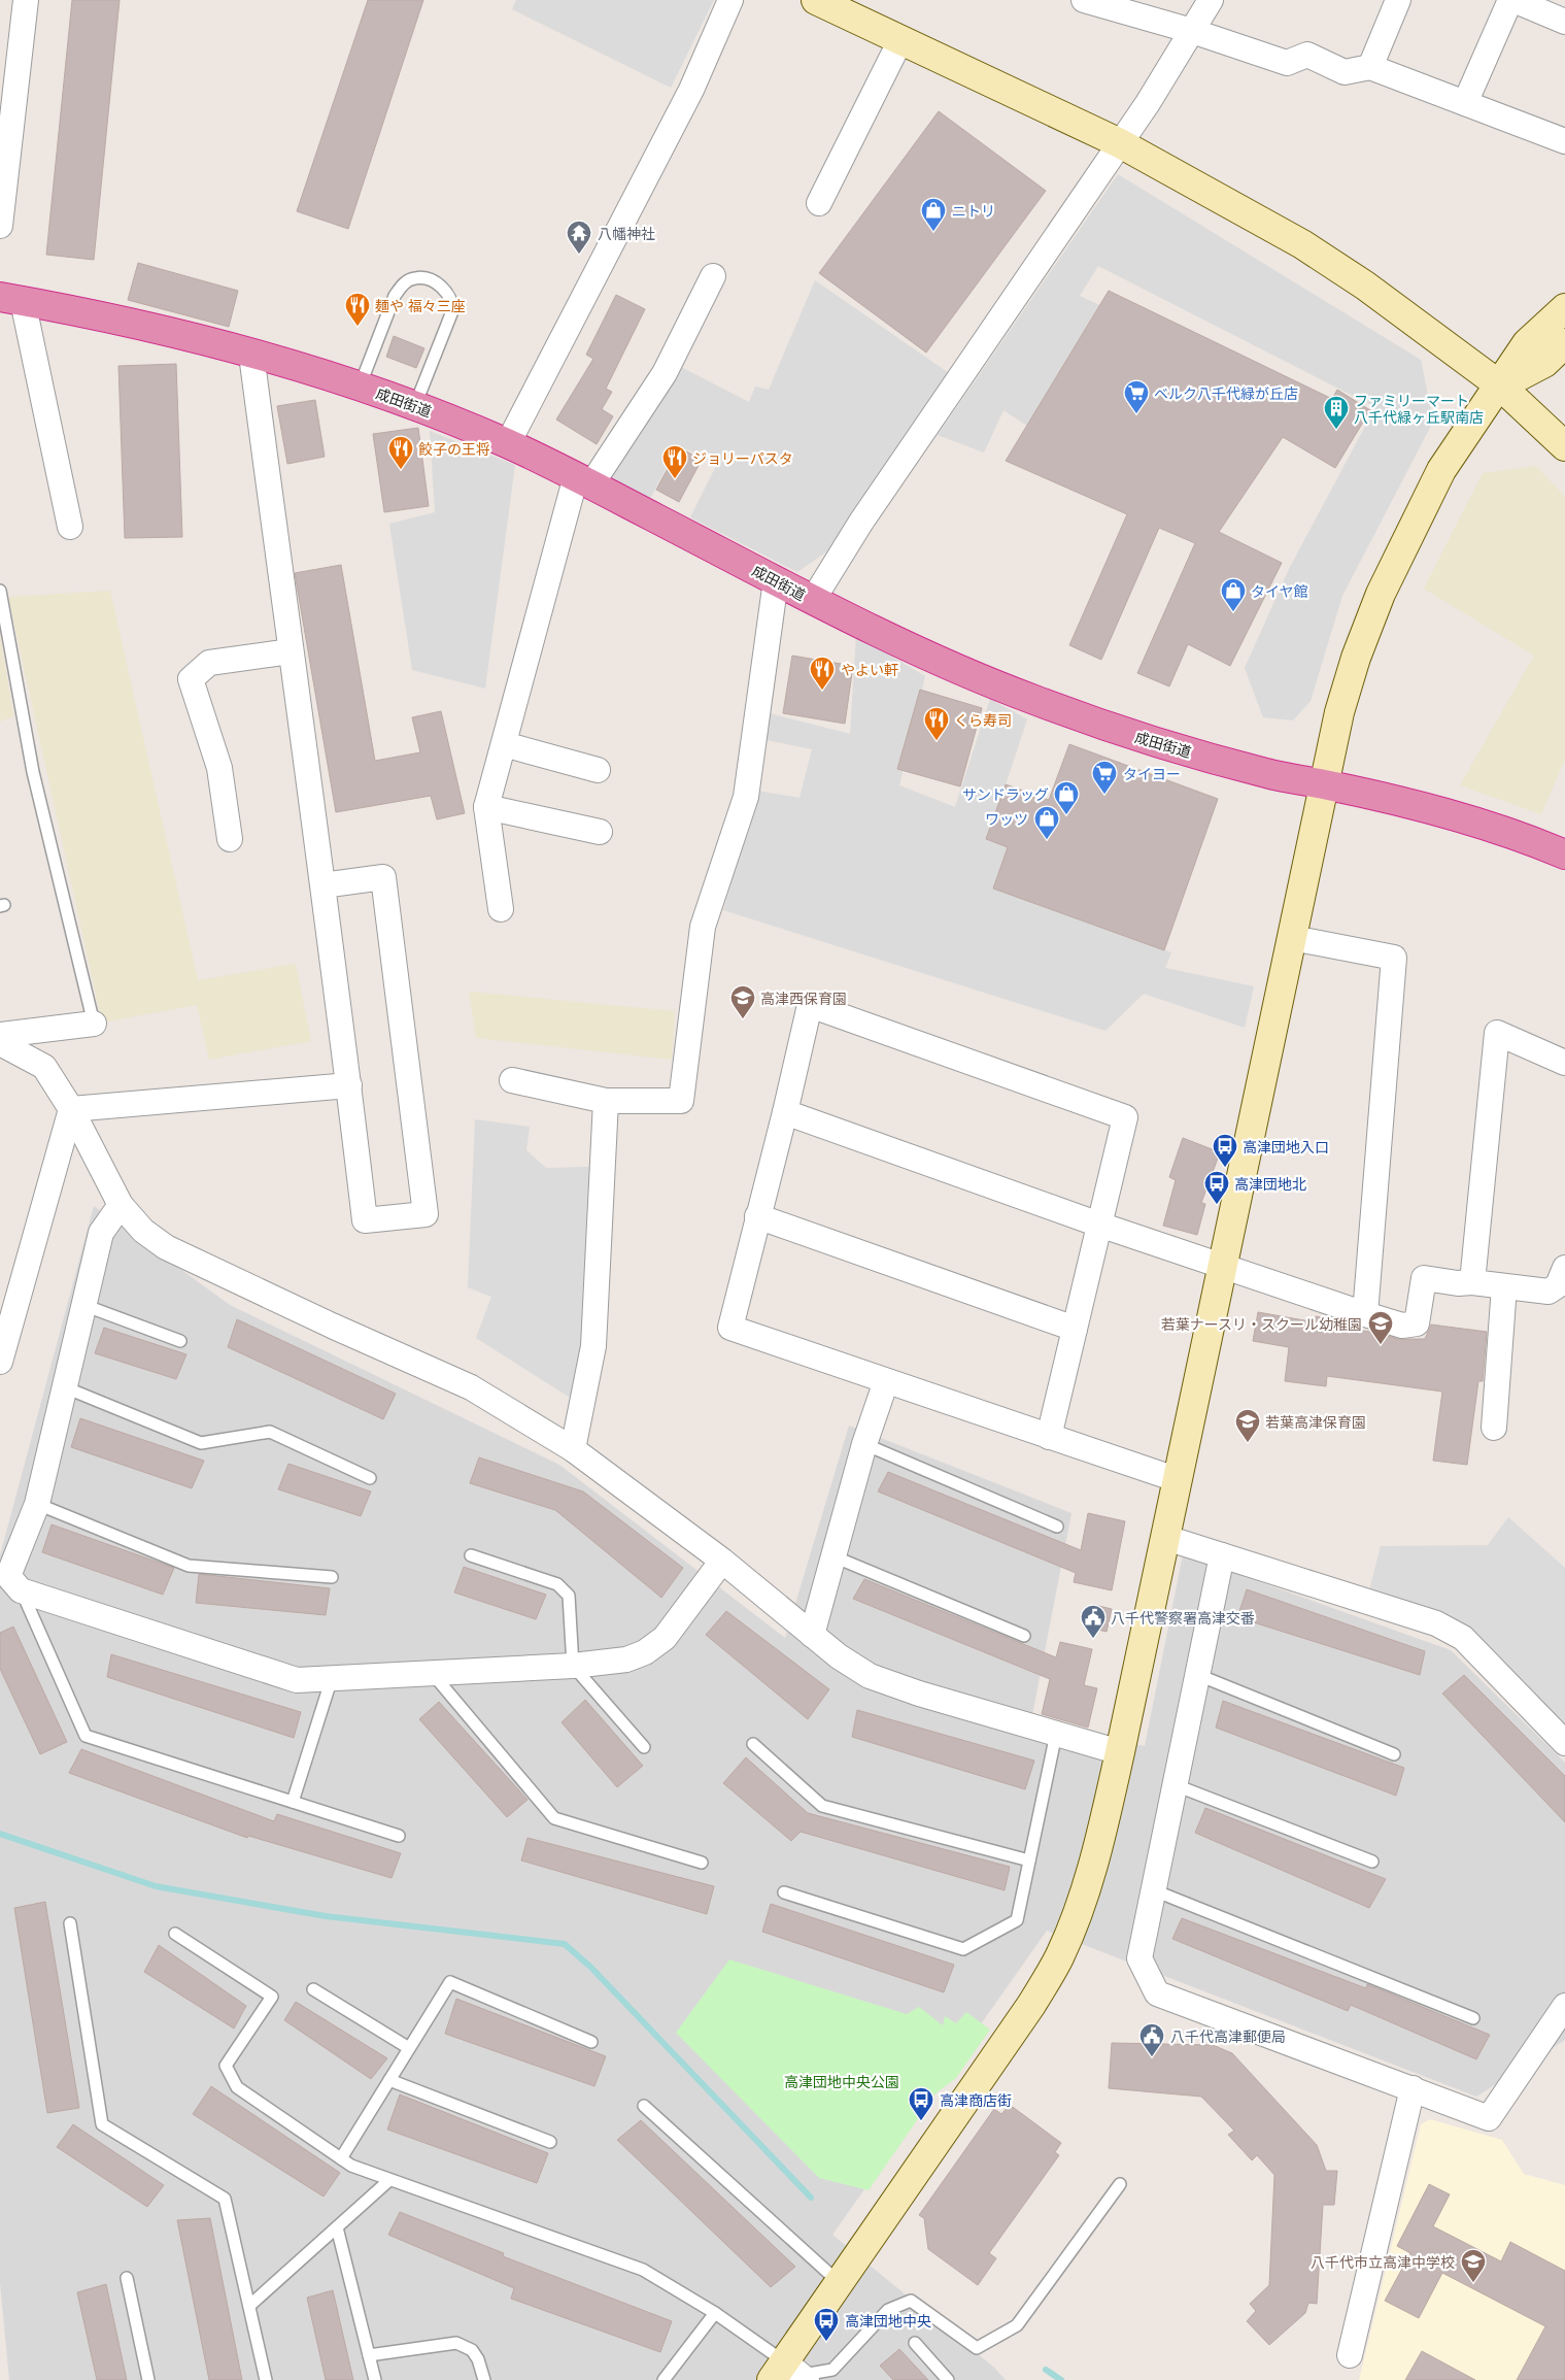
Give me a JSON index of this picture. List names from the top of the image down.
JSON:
{
  "streets": {
    "highway": ["成田街道"]
  },
  "parks": ["高津団地中央公園"],
  "places": {
    "shop": [
      "ニトリ",
      "タイヤ館",
      "サンドラッグ",
      "ワッツ"
    ],
    "temple": ["八幡神社"],
    "restaurant": [
      "麺や 福々三座",
      "餃子の王将",
      "ジョリーパスタ",
      "やよい軒",
      "くら寿司"
    ],
    "supermarket": ["ベルク八千代緑が丘店", "タイヨー"],
    "building": ["ファミリーマート 八千代緑ヶ丘駅南店"],
    "school or university": [
      "高津西保育園",
      "若葉ナースリ・スクール幼稚園",
      "若葉高津保育園",
      "八千代市立高津中学校"
    ],
    "bus stop": [
      "高津団地入口",
      "高津団地北",
      "高津商店街",
      "高津団地中央"
    ],
    "public building": ["八千代警察署高津交番", "八千代高津郵便局"]
  }
}
